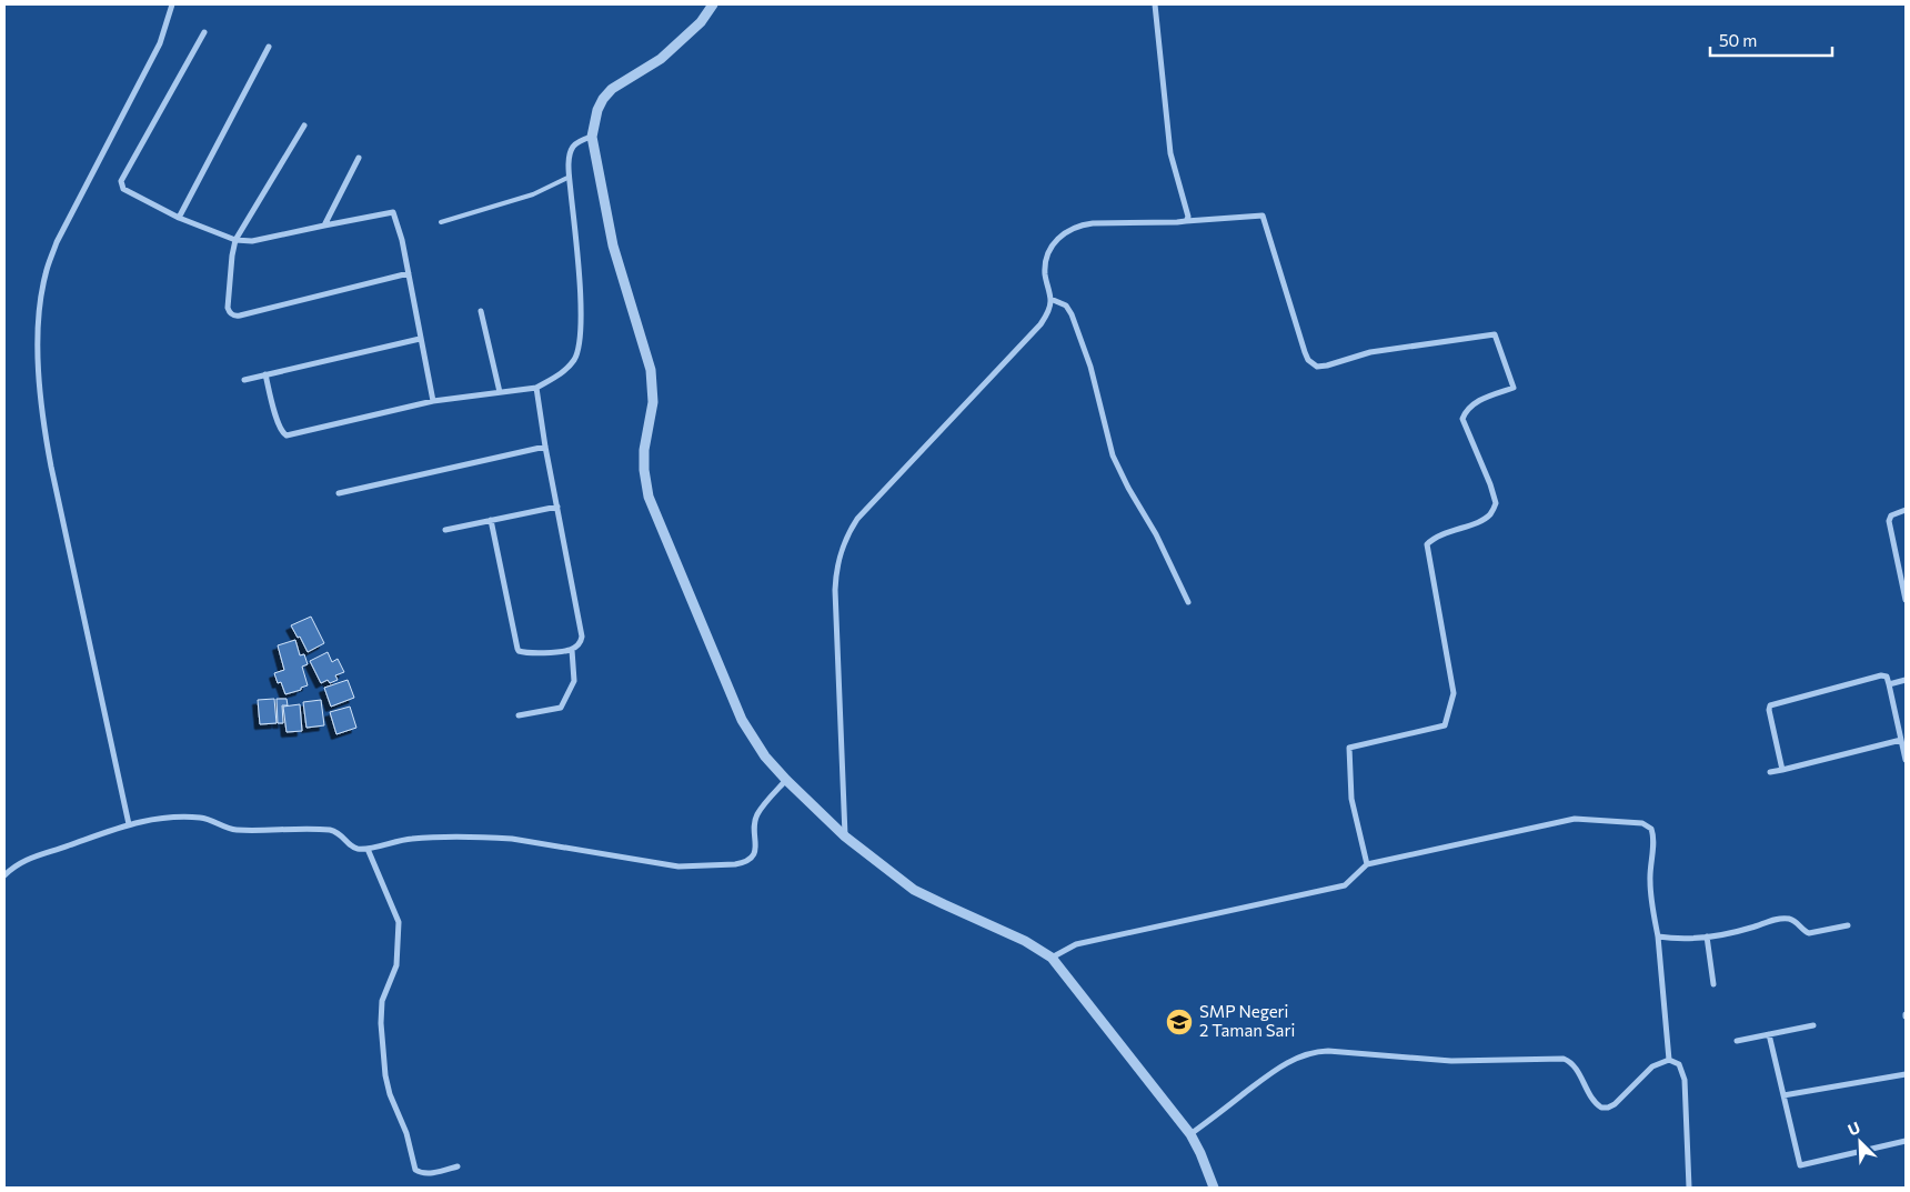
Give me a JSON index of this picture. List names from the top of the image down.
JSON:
{
  "places": {
    "school or university": ["SMP Negeri 2 Taman Sari"]
  },
  "scale_bar": "50 m",
  "north": "top left"
}
